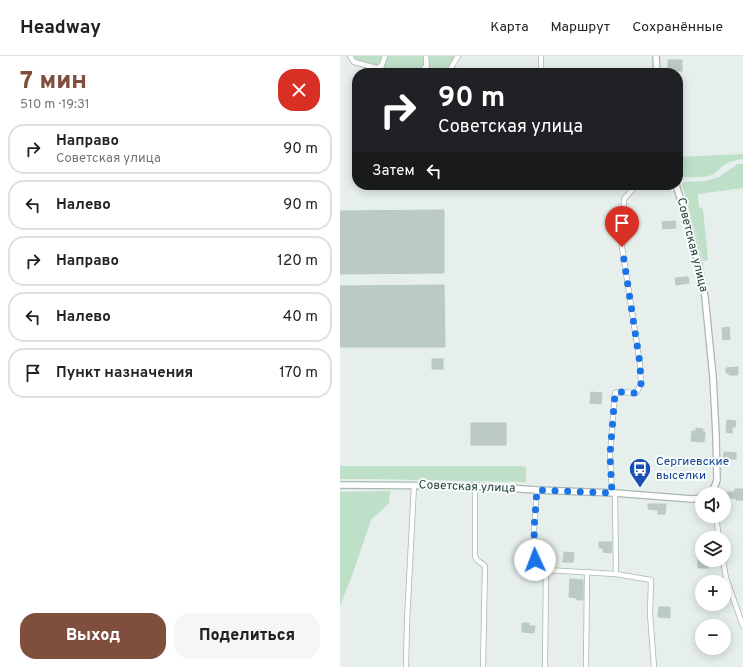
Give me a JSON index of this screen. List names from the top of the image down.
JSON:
{
  "streets": {
    "street": ["Советская улица"]
  },
  "places": {
    "bus stop": ["Сергиевские выселки"]
  },
  "page": {
    "header": "Headway",
    "nav": ["Карта", "Маршрут", "Сохранённые"],
    "heading": ["7 мин", "510 m · 19:31"],
    "turn": ["90 m", "Советская улица"],
    "list": [
      {
        "name": "Направо",
        "note": "Советская улица",
        "value": "90 m"
      },
      {
        "name": "Налево",
        "value": "90 m"
      },
      {
        "name": "Направо",
        "value": "120 m"
      },
      {
        "name": "Налево",
        "value": "40 m"
      },
      {
        "name": "Пункт назначения",
        "value": "170 m"
      }
    ],
    "then": "Затем",
    "map_buttons": ["+", "−"],
    "buttons": ["Выход", "Поделиться"]
  }
}
